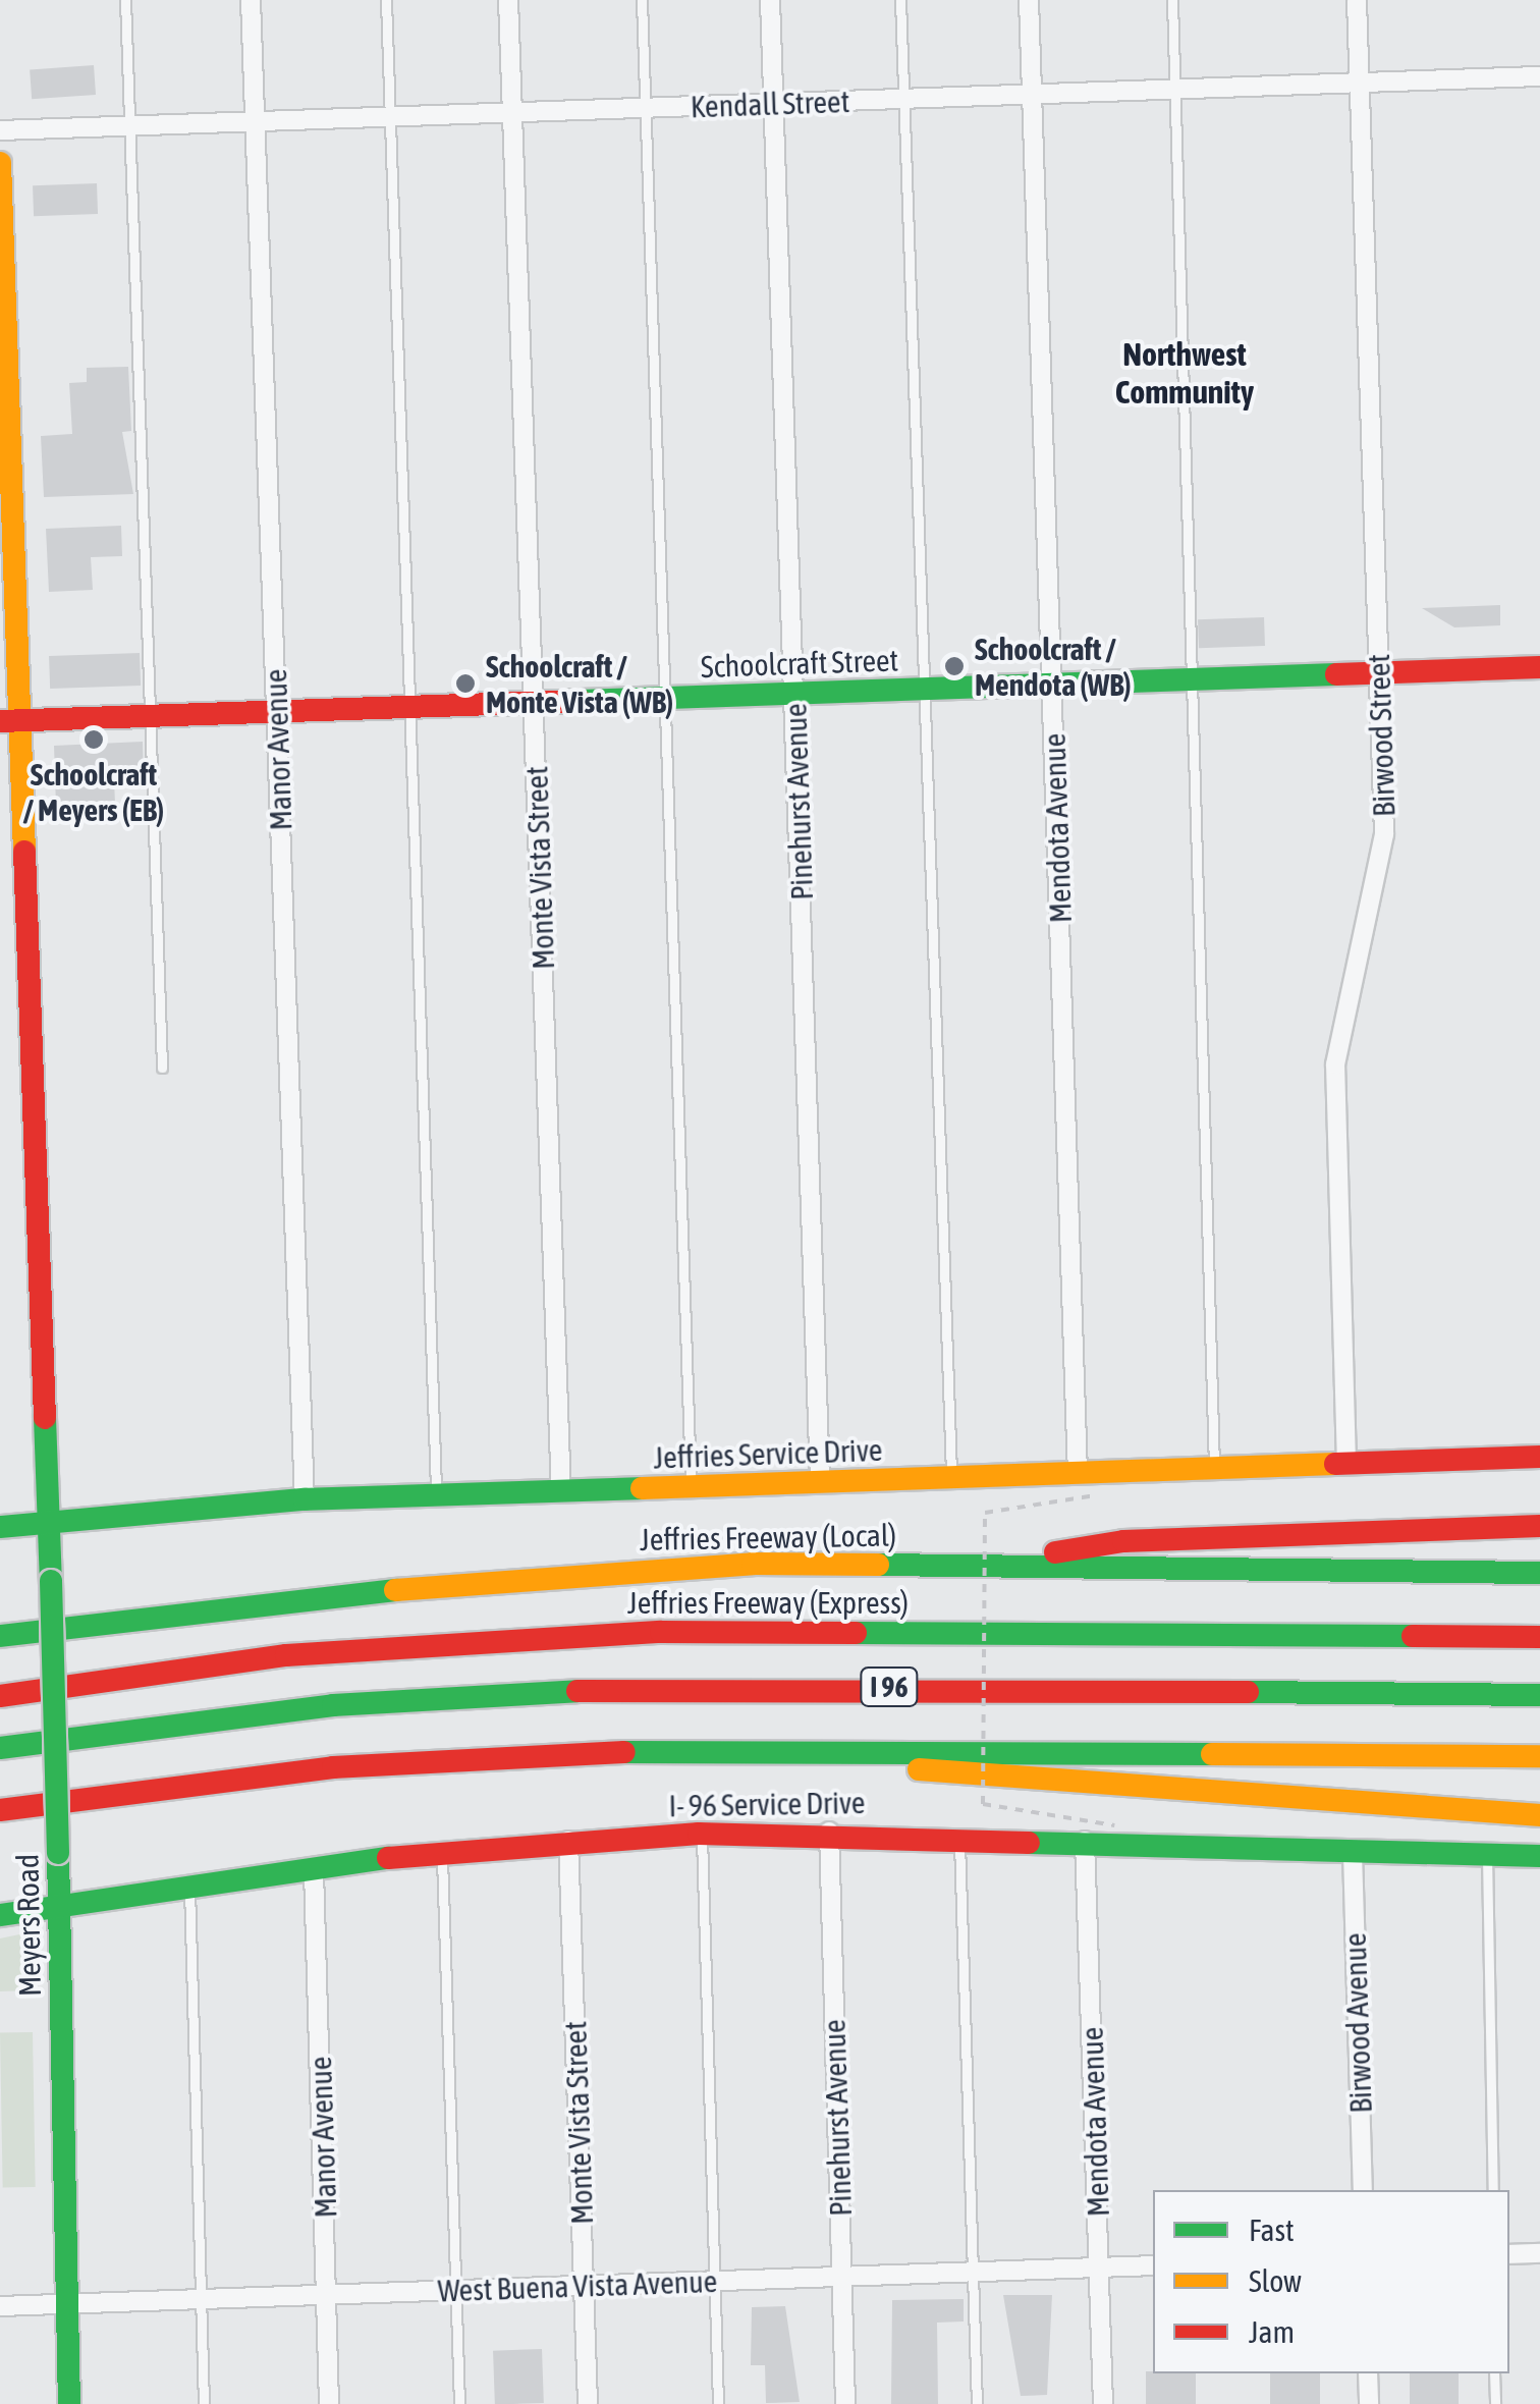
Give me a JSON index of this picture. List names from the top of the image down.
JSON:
{
  "streets": {
    "main road": [
      "Schoolcraft Street",
      "Jeffries Service Drive",
      "Jeffries Freeway (Local)",
      "Jeffries Freeway (Express)",
      "I 96",
      "I- 96 Service Drive",
      "Meyers Road"
    ],
    "street": [
      "Kendall Street",
      "Birwood Street",
      "Manor Avenue",
      "Pinehurst Avenue",
      "Mendota Avenue",
      "Monte Vista Street",
      "Birwood Avenue",
      "West Buena Vista Avenue"
    ]
  },
  "crossings": [
    ["Kendall Street", "Birwood Street"],
    ["Kendall Street", "Manor Avenue"],
    ["Kendall Street", "Pinehurst Avenue"],
    ["Kendall Street", "Mendota Avenue"],
    ["Kendall Street", "Monte Vista Street"],
    ["Schoolcraft Street", "Birwood Street"],
    ["Schoolcraft Street", "Manor Avenue"],
    ["Schoolcraft Street", "Pinehurst Avenue"],
    ["Schoolcraft Street", "Mendota Avenue"],
    ["Schoolcraft Street", "Monte Vista Street"],
    ["Schoolcraft Street", "Meyers Road"],
    ["Birwood Street", "Jeffries Service Drive"],
    ["Manor Avenue", "Jeffries Service Drive"],
    ["Manor Avenue", "I- 96 Service Drive"],
    ["Manor Avenue", "West Buena Vista Avenue"],
    ["Pinehurst Avenue", "Jeffries Service Drive"],
    ["Pinehurst Avenue", "I- 96 Service Drive"],
    ["Pinehurst Avenue", "West Buena Vista Avenue"],
    ["Mendota Avenue", "Jeffries Service Drive"],
    ["Mendota Avenue", "I- 96 Service Drive"],
    ["Mendota Avenue", "West Buena Vista Avenue"],
    ["Monte Vista Street", "Jeffries Service Drive"],
    ["Monte Vista Street", "I- 96 Service Drive"],
    ["Monte Vista Street", "West Buena Vista Avenue"],
    ["Jeffries Service Drive", "Meyers Road"],
    ["I- 96 Service Drive", "Meyers Road"],
    ["I- 96 Service Drive", "Birwood Avenue"],
    ["Meyers Road", "West Buena Vista Avenue"]
  ],
  "districts": ["Northwest Community"],
  "places": ["Schoolcraft / Mendota (WB)", "Schoolcraft / Monte Vista (WB)", "Schoolcraft / Meyers (EB)"],
  "legend": ["Fast", "Slow", "Jam"]
}
